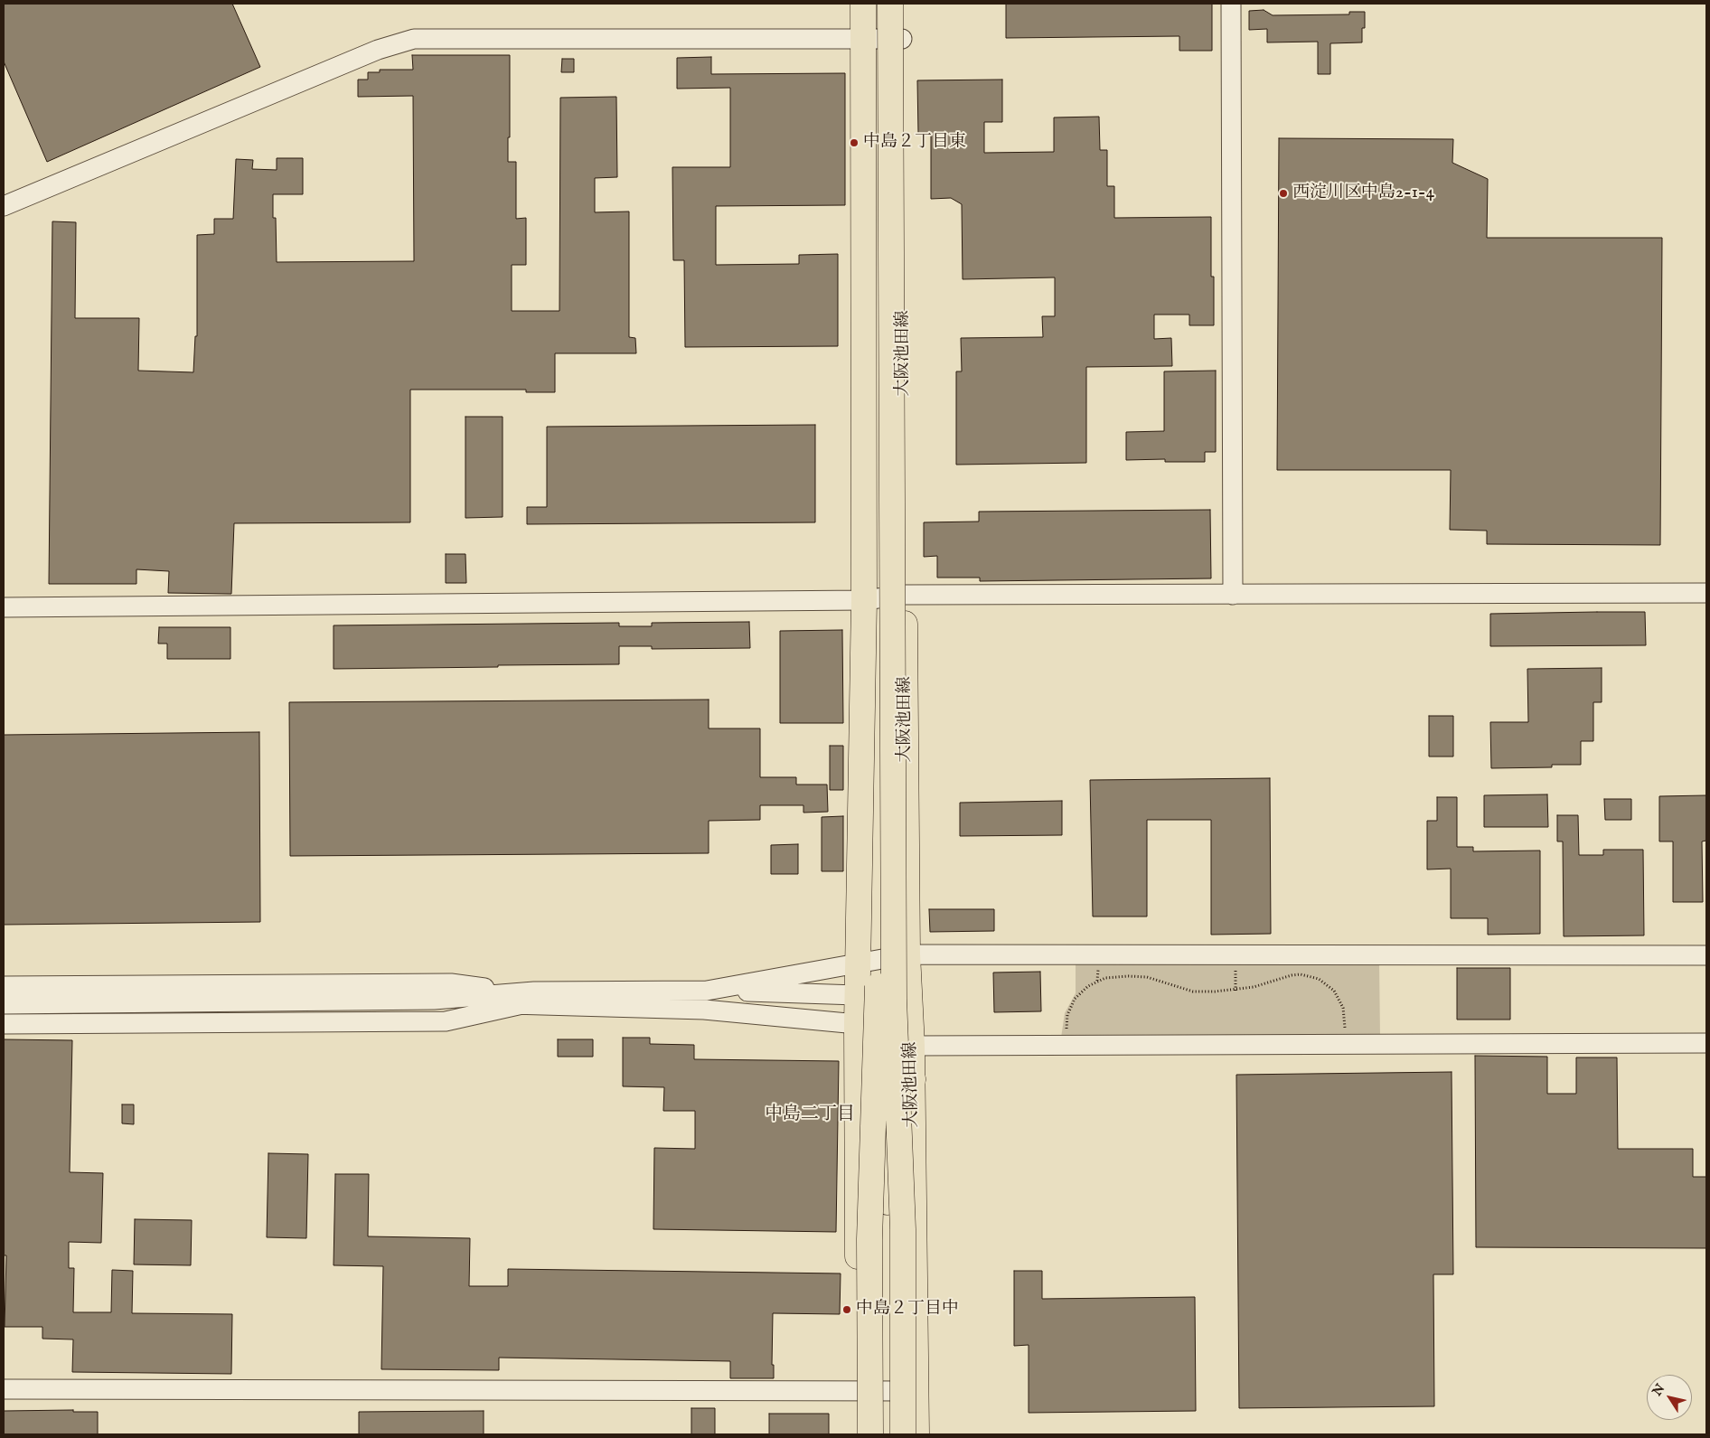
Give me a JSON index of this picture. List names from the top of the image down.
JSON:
{
  "streets": {
    "main road": ["大阪池田線"]
  },
  "districts": ["中島二丁目"],
  "places": ["中島２丁目東", "西淀川区中島2-1-4", "中島２丁目中"],
  "north": "top left"
}
